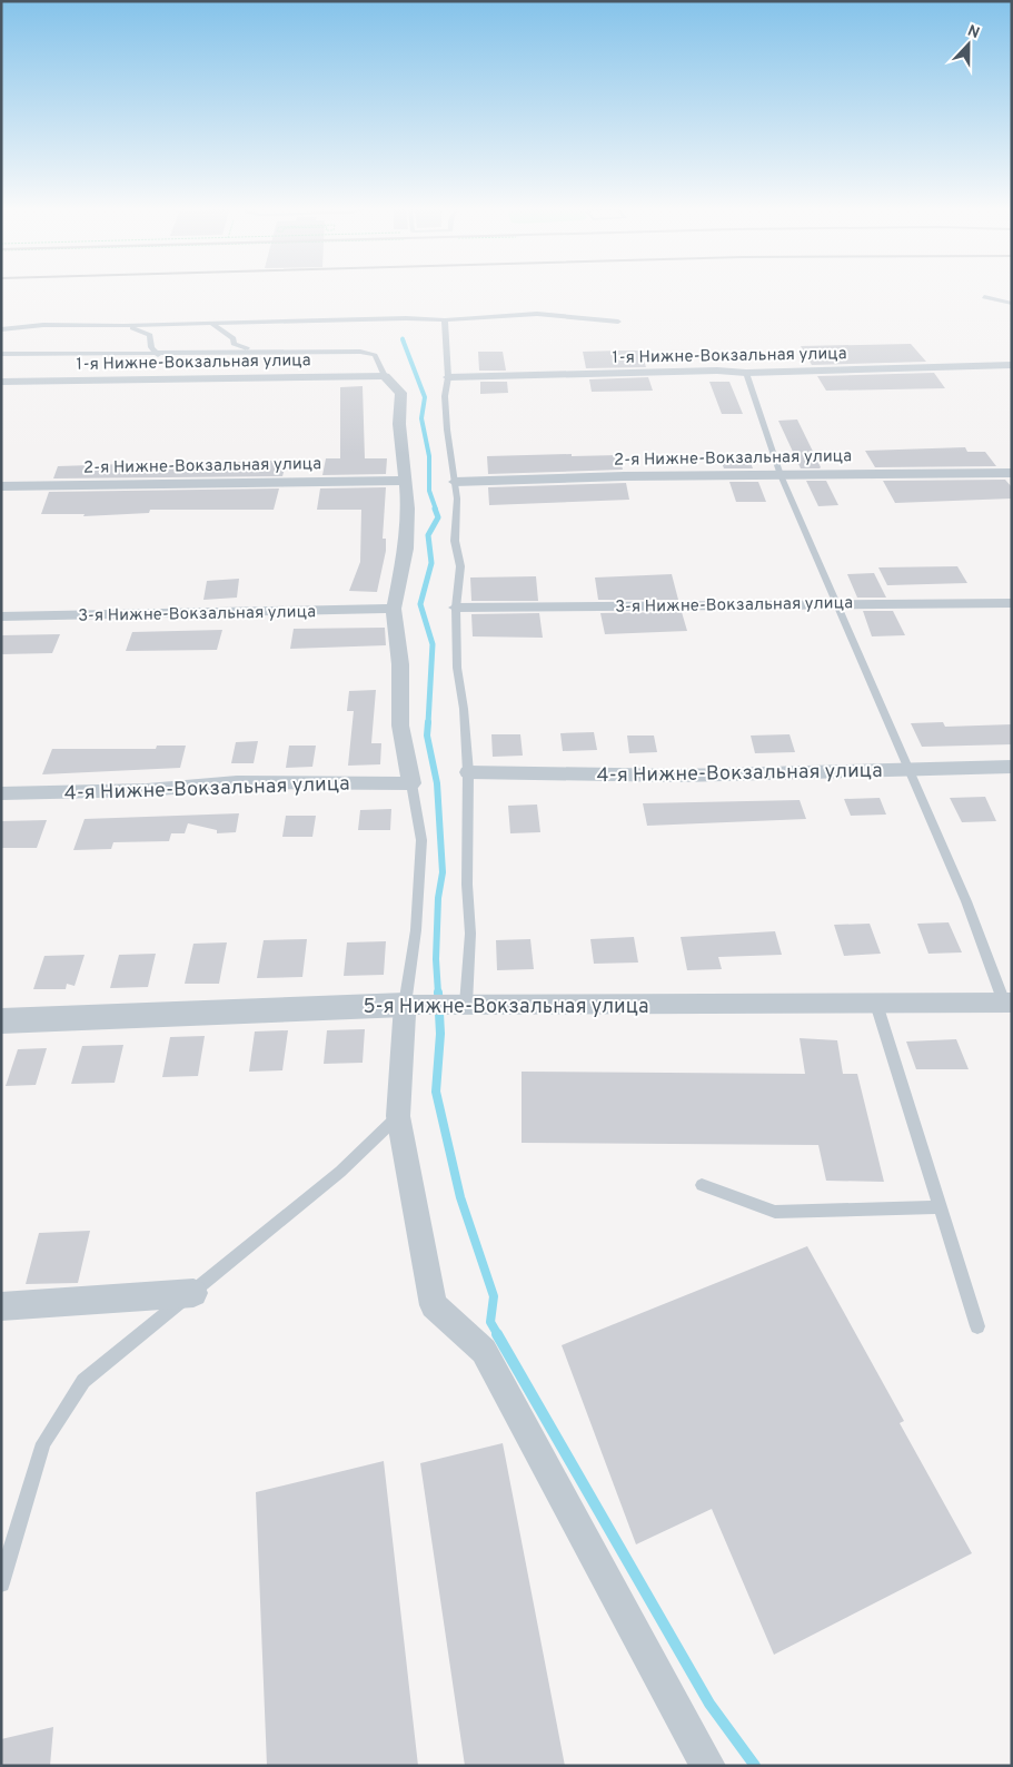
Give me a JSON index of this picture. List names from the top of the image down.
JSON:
{
  "streets": {
    "street": [
      "1-я Нижне-Вокзальная улица",
      "2-я Нижне-Вокзальная улица",
      "3-я Нижне-Вокзальная улица",
      "4-я Нижне-Вокзальная улица",
      "5-я Нижне-Вокзальная улица"
    ]
  },
  "north": "top"
}
